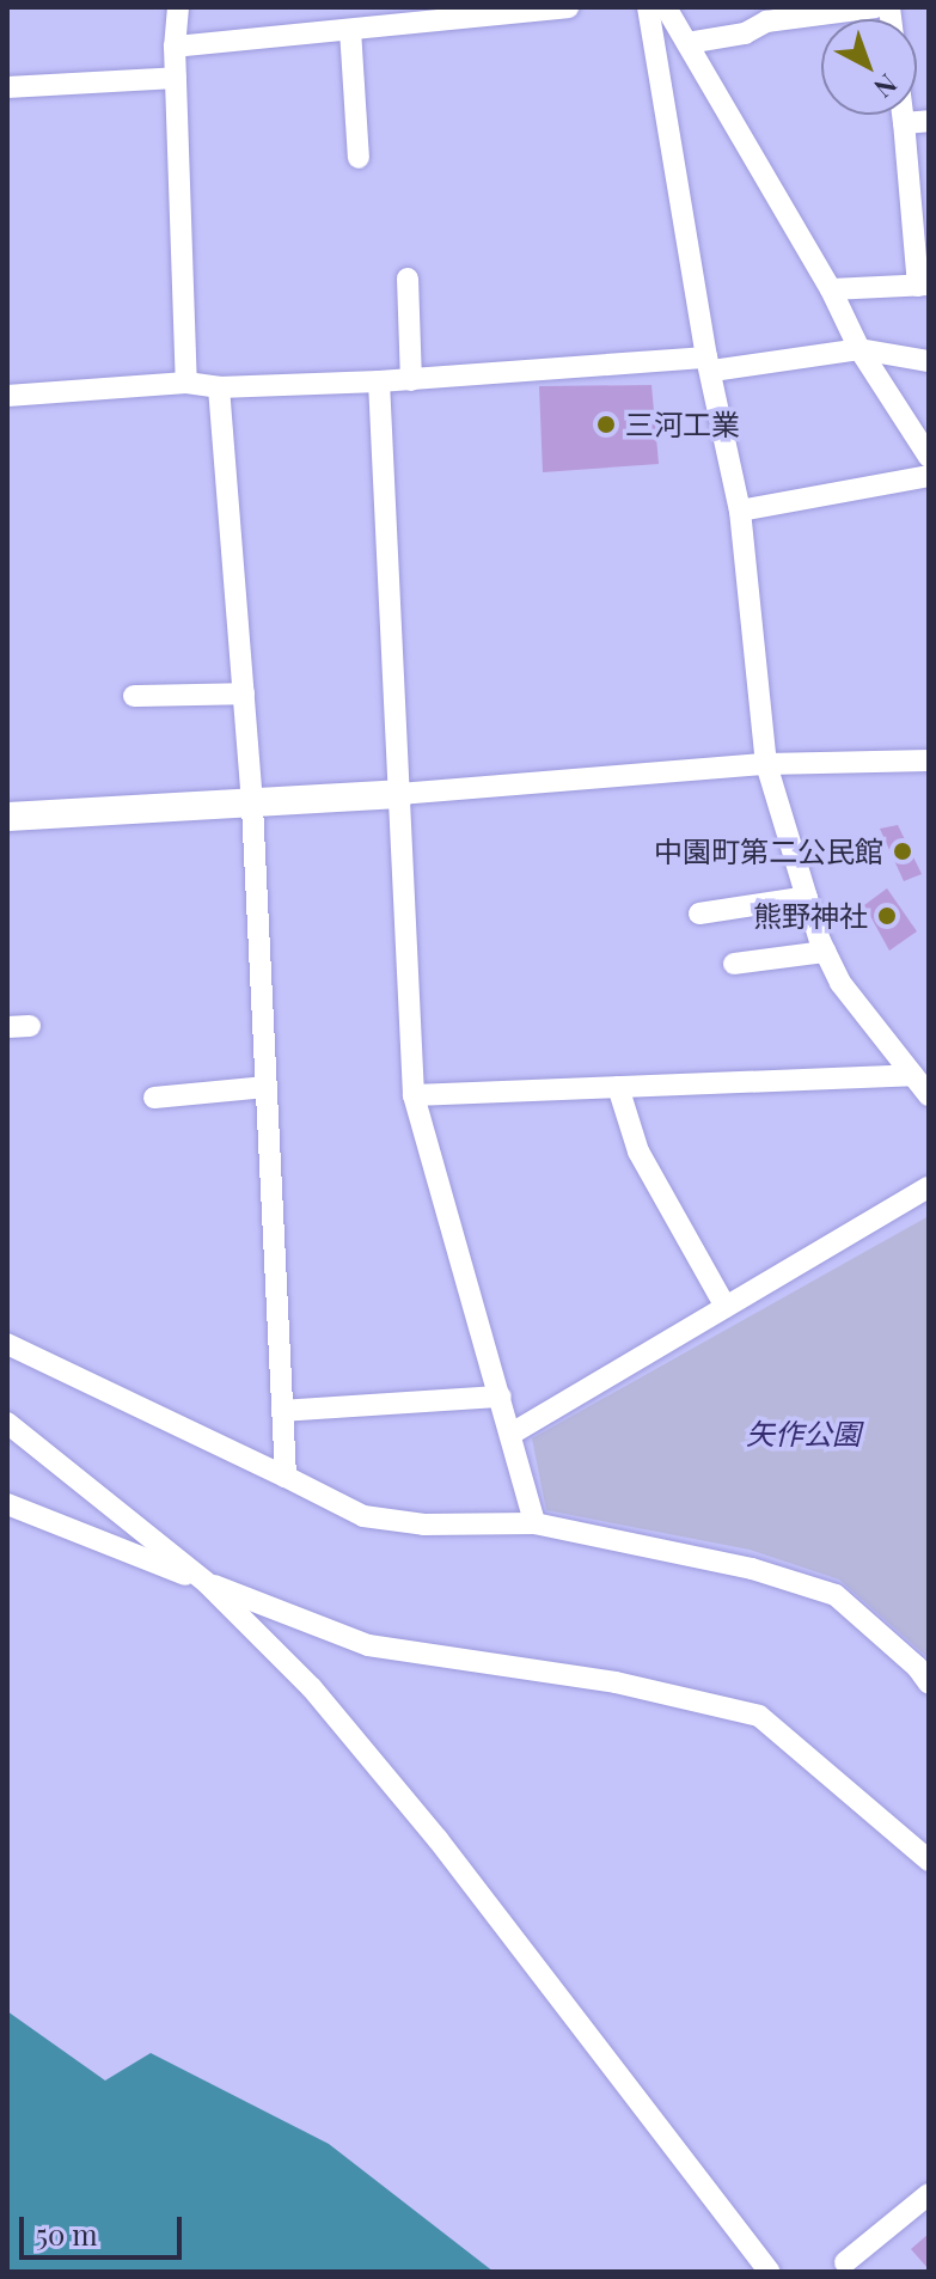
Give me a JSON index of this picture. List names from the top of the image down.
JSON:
{
  "parks": ["矢作公園"],
  "places": ["三河工業", "中園町第二公民館", "熊野神社"],
  "scale_bar": "50 m",
  "north": "bottom right"
}
